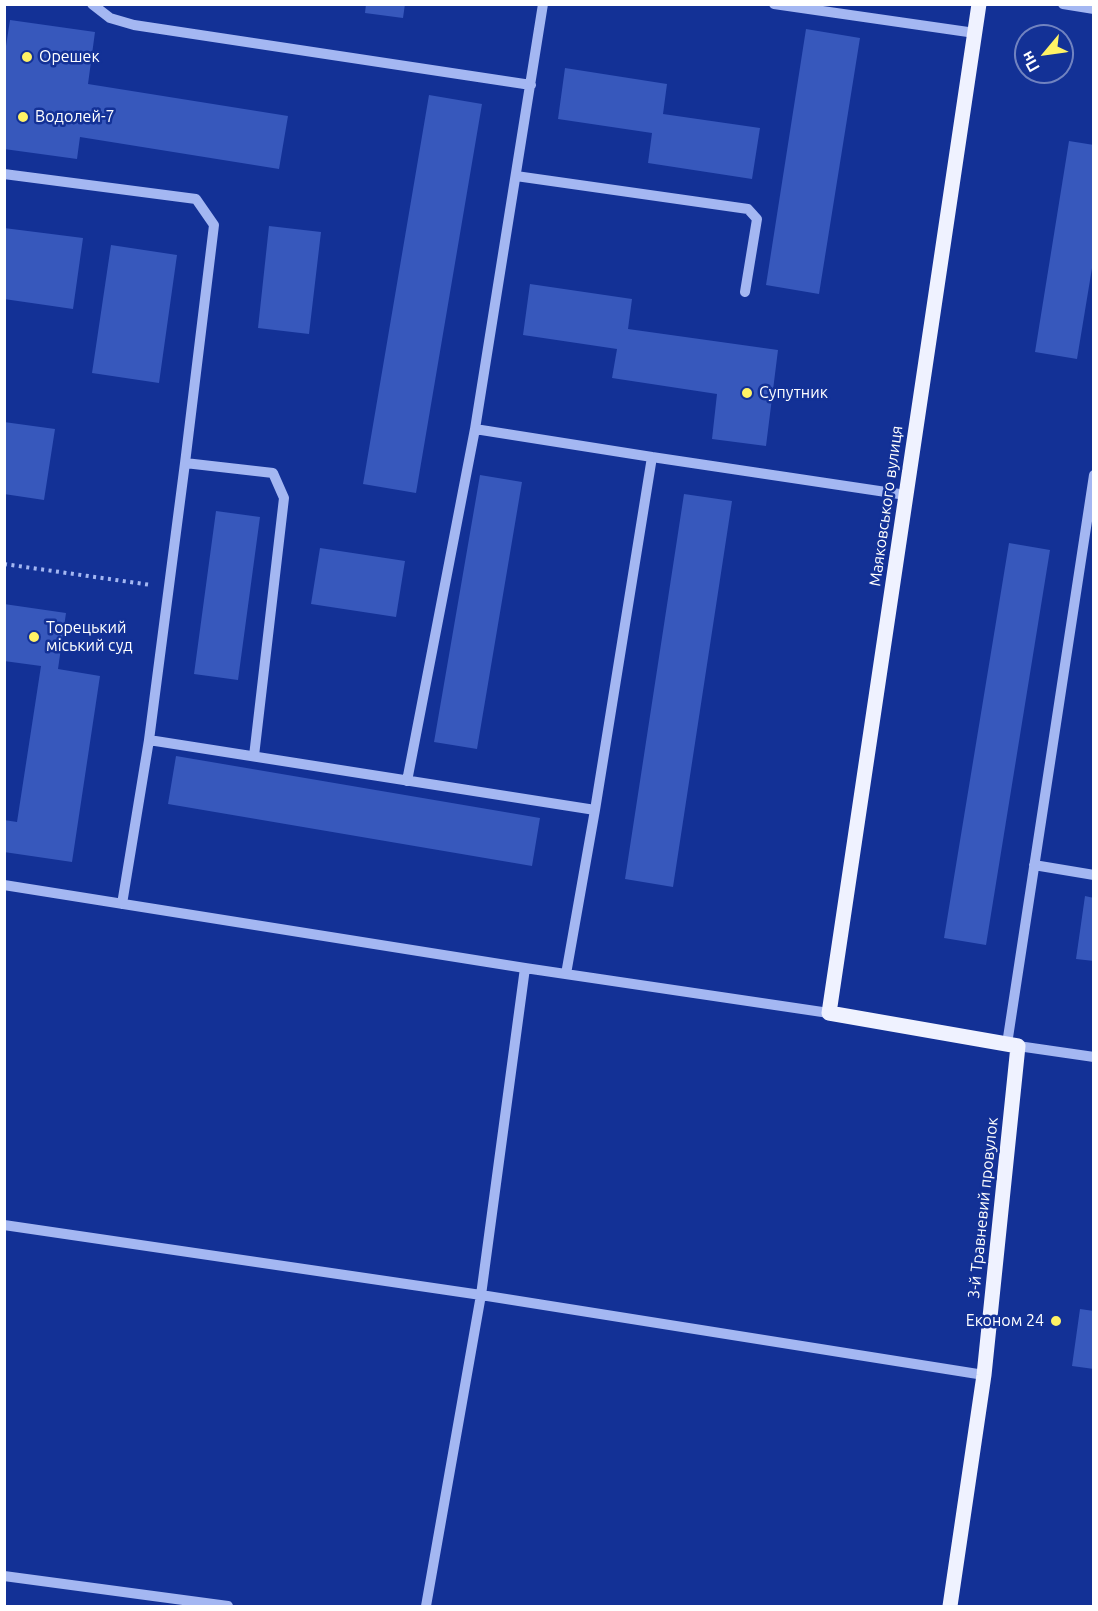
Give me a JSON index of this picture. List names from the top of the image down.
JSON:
{
  "streets": {
    "main road": ["Маяковського вулиця", "3-й Травневий провулок"]
  },
  "places": [
    "Орешек",
    "Водолей-7",
    "Супутник",
    "Торецький міський суд",
    "Економ 24"
  ],
  "north": "bottom left"
}
